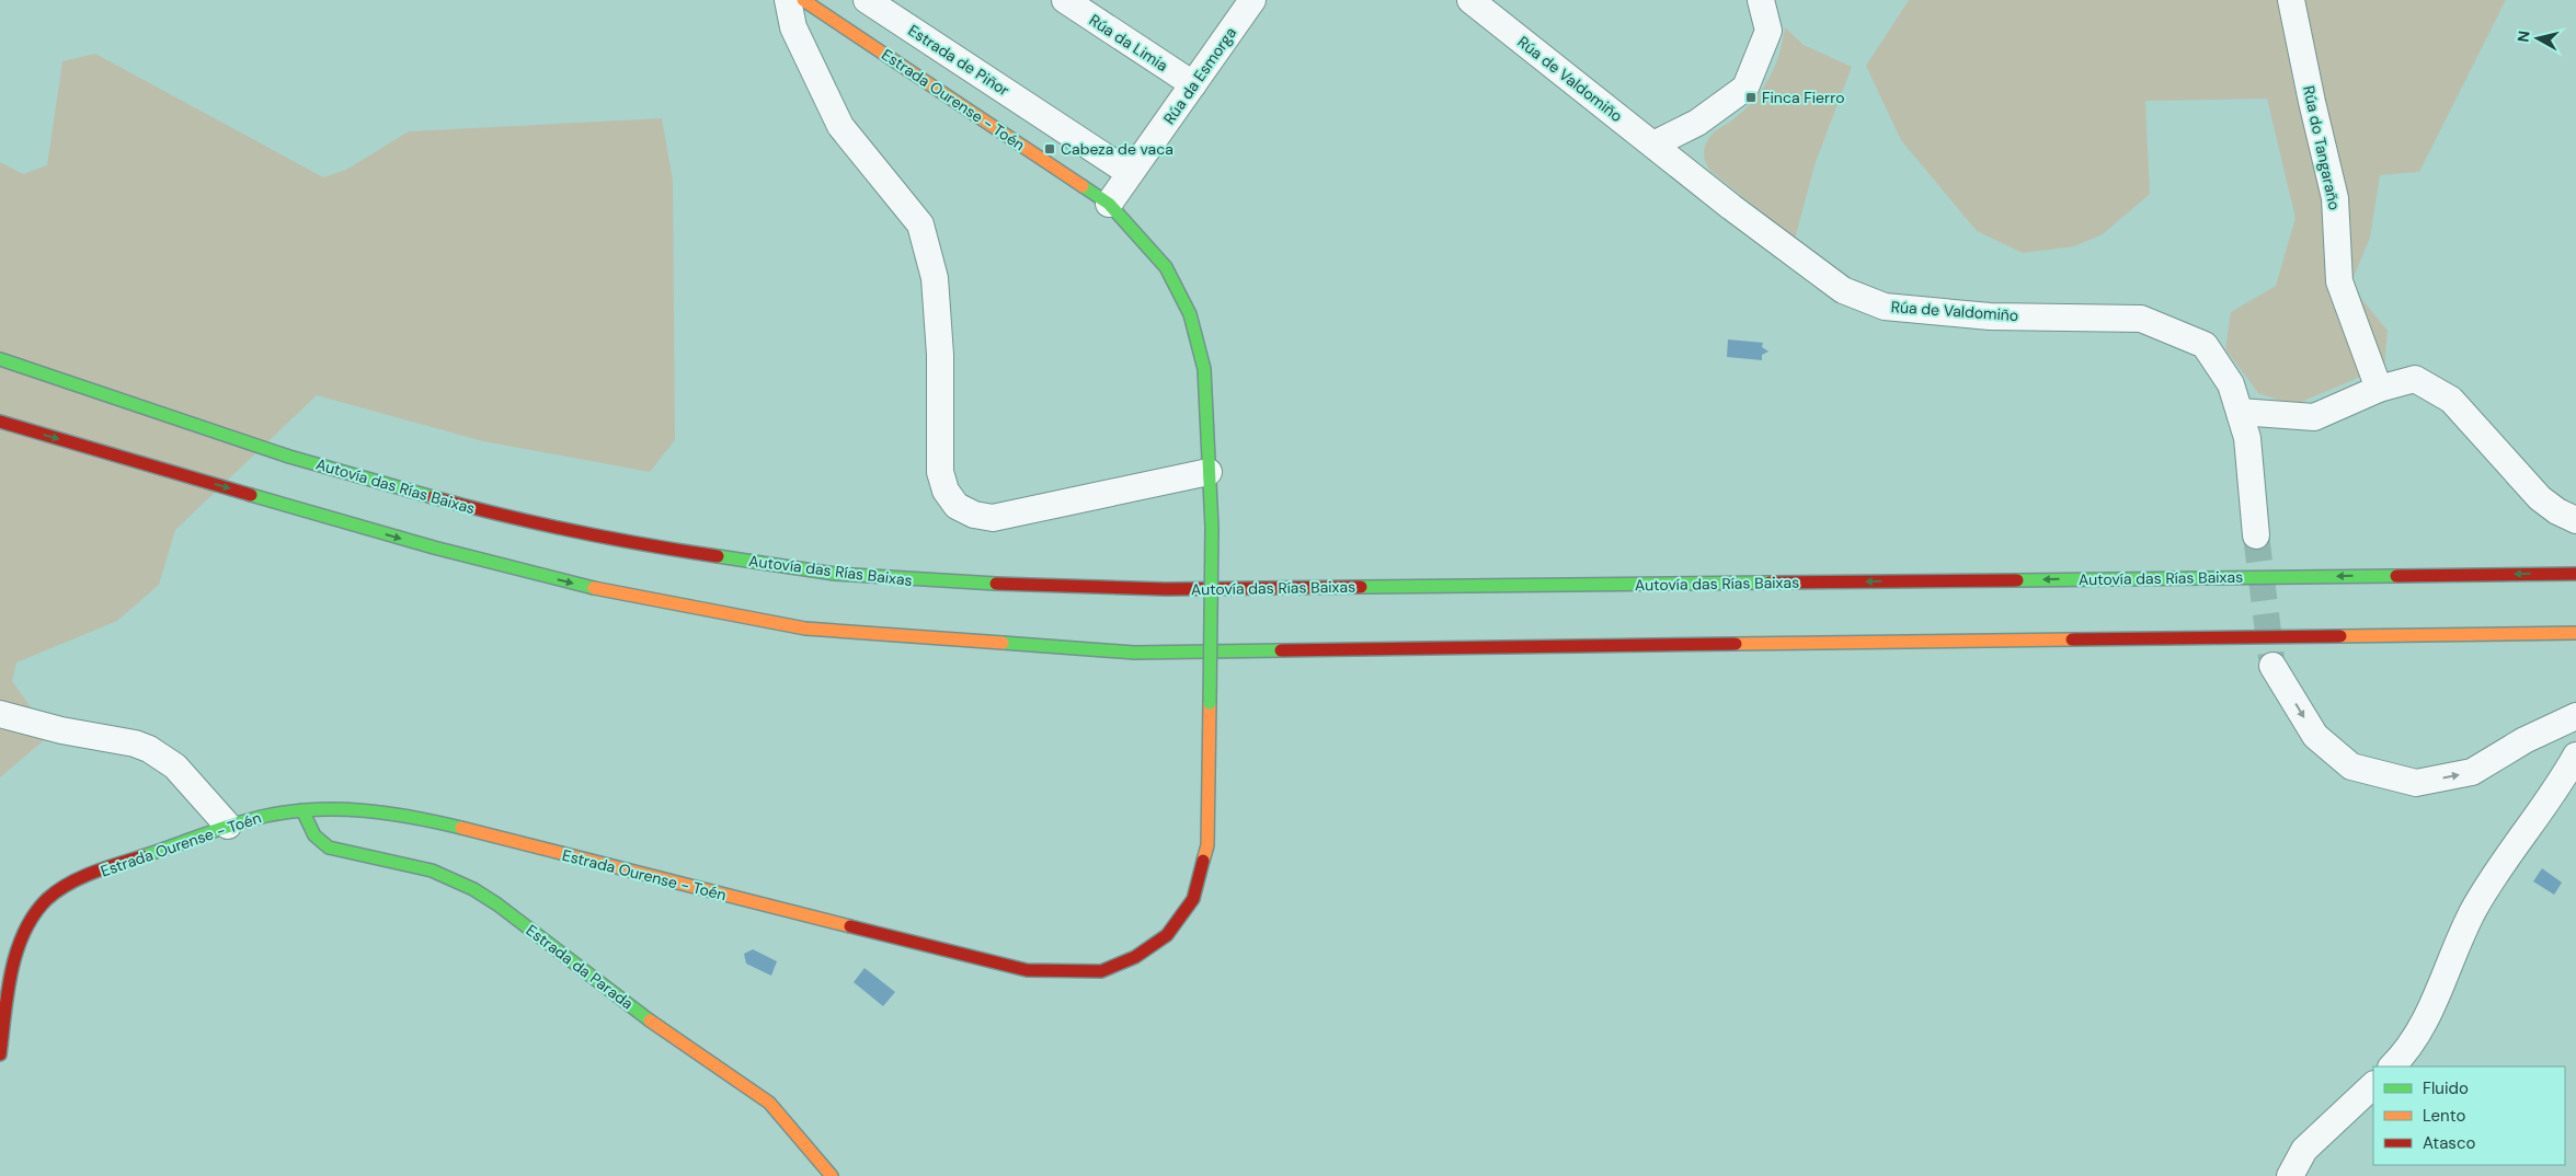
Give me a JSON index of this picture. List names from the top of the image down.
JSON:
{
  "streets": {
    "main road": ["Estrada Ourense - Toén", "Autovía das Rías Baixas", "Estrada da Parada"],
    "street": [
      "Rúa da Limia",
      "Estrada de Piñor",
      "Rúa da Esmorga",
      "Rúa de Valdomiño",
      "Rúa do Tangaraño"
    ]
  },
  "crossings": [
    ["Rúa da Limia", "Rúa da Esmorga"],
    ["Estrada de Piñor", "Rúa da Esmorga"],
    ["Rúa da Esmorga", "Estrada Ourense - Toén"],
    ["Estrada Ourense - Toén", "Estrada da Parada"]
  ],
  "places": {
    "transit": ["Finca Fierro", "Cabeza de vaca"]
  },
  "legend": ["Fluido", "Lento", "Atasco"],
  "north": "left"
}
